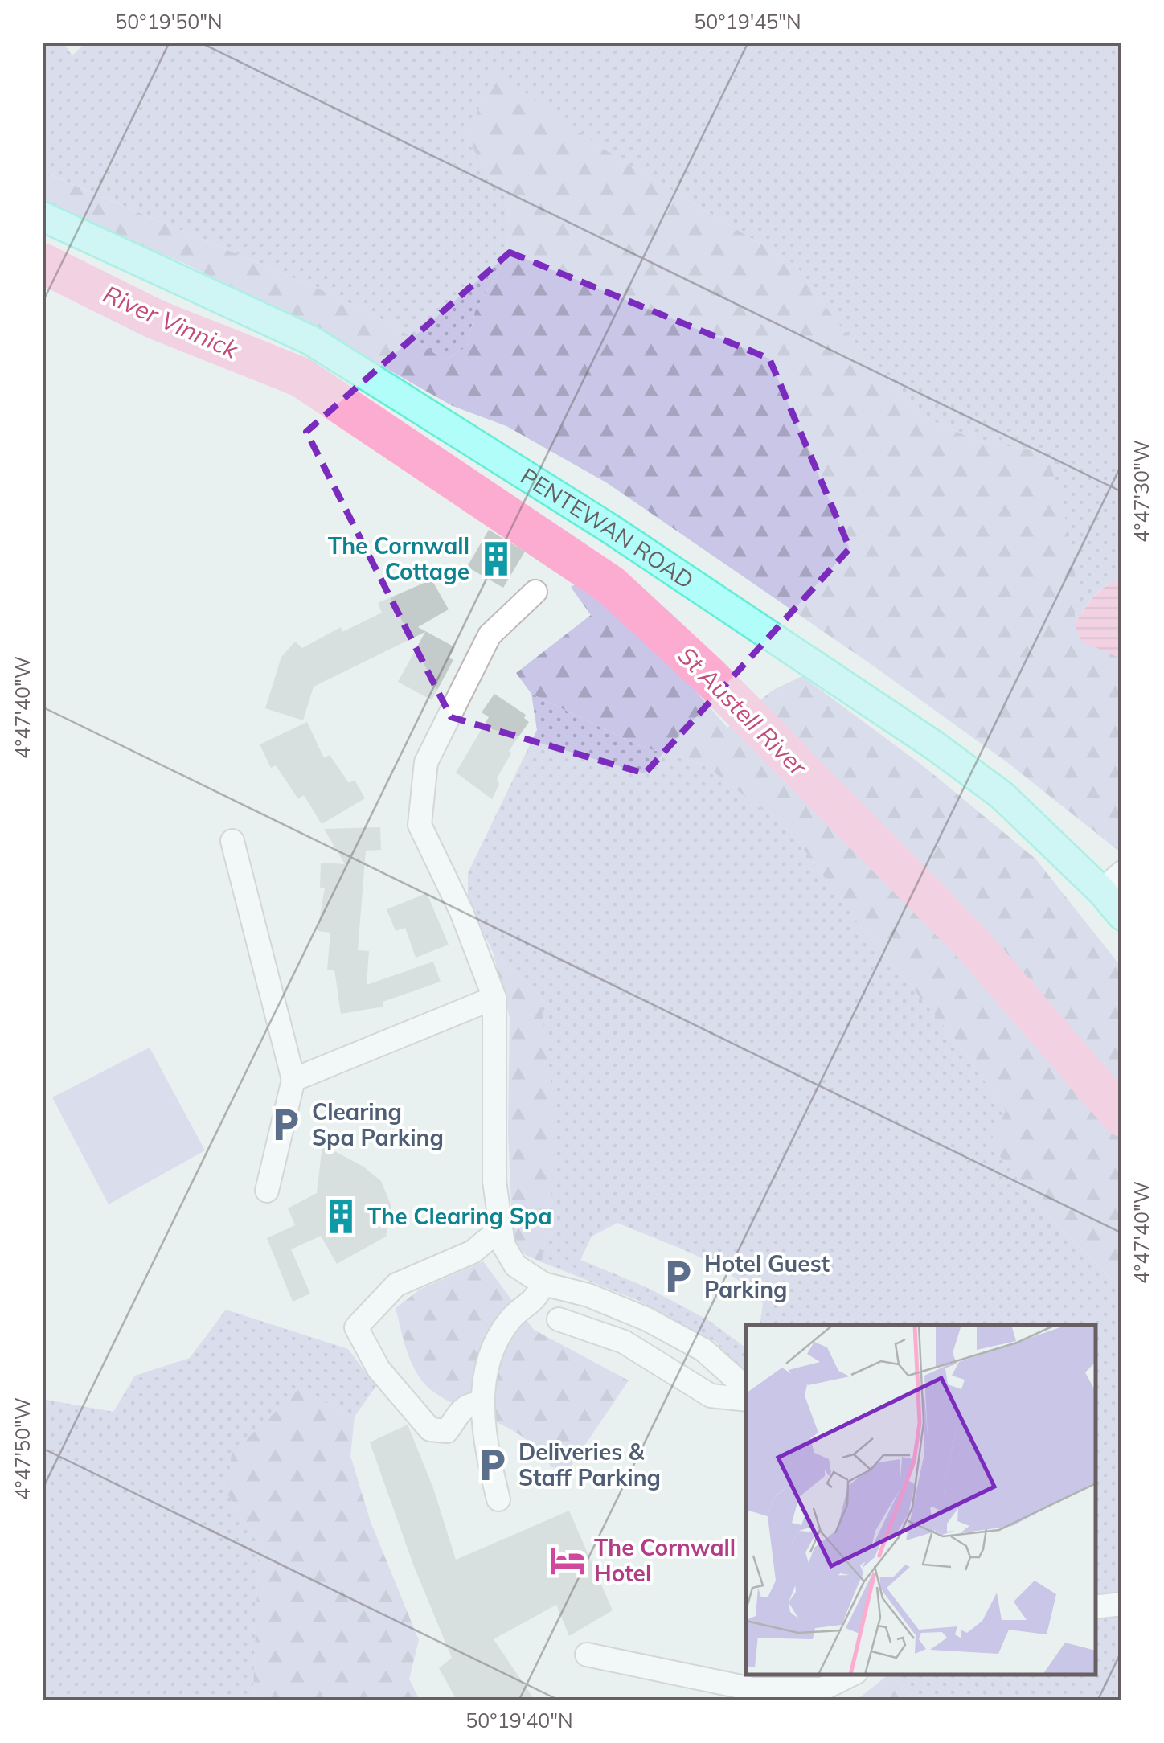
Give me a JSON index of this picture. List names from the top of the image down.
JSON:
{
  "streets": {
    "main road": ["PENTEWAN ROAD"]
  },
  "water": ["River Vinnick", "St Austell River"],
  "places": {
    "building": ["The Cornwall Cottage", "The Clearing Spa"],
    "parking": ["Clearing Spa Parking", "Hotel Guest Parking", "Deliveries & Staff Parking"],
    "hotel": ["The Cornwall Hotel"]
  },
  "coordinates": [
    "50°19'50\"N",
    "50°19'45\"N",
    "4°47'30\"W",
    "4°47'40\"W",
    "4°47'50\"W",
    "50°19'40\"N"
  ]
}
